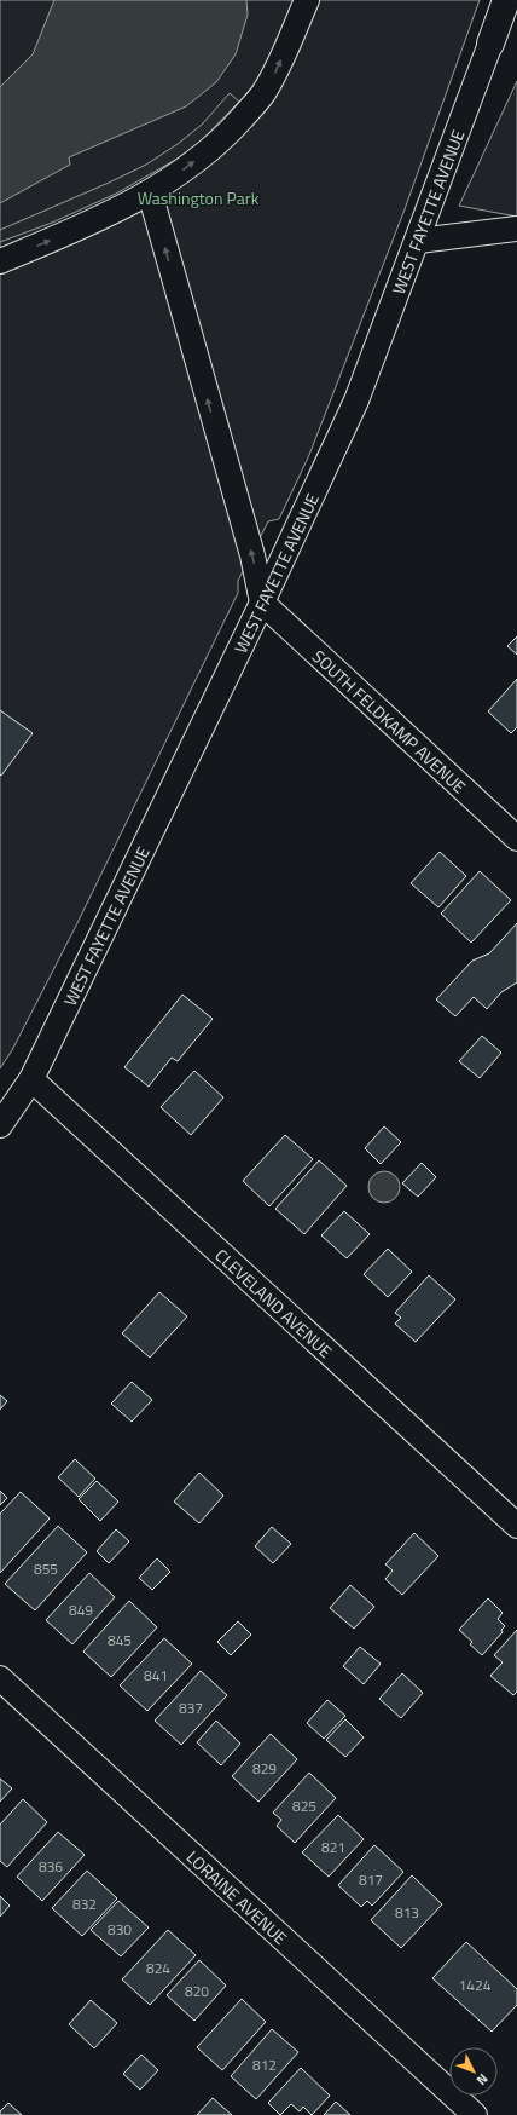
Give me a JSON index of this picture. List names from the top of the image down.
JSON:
{
  "streets": {
    "street": [
      "WEST FAYETTE AVENUE",
      "SOUTH FELDKAMP AVENUE",
      "CLEVELAND AVENUE",
      "LORAINE AVENUE"
    ]
  },
  "crossings": [
    ["WEST FAYETTE AVENUE", "SOUTH FELDKAMP AVENUE"],
    ["WEST FAYETTE AVENUE", "CLEVELAND AVENUE"]
  ],
  "parks": ["Washington Park"],
  "house_numbers": [
    "855",
    "849",
    "845",
    "841",
    "837",
    "829",
    "825",
    "821",
    "836",
    "817",
    "832",
    "813",
    "830",
    "824",
    "1424",
    "820",
    "812"
  ],
  "north": "bottom right"
}
